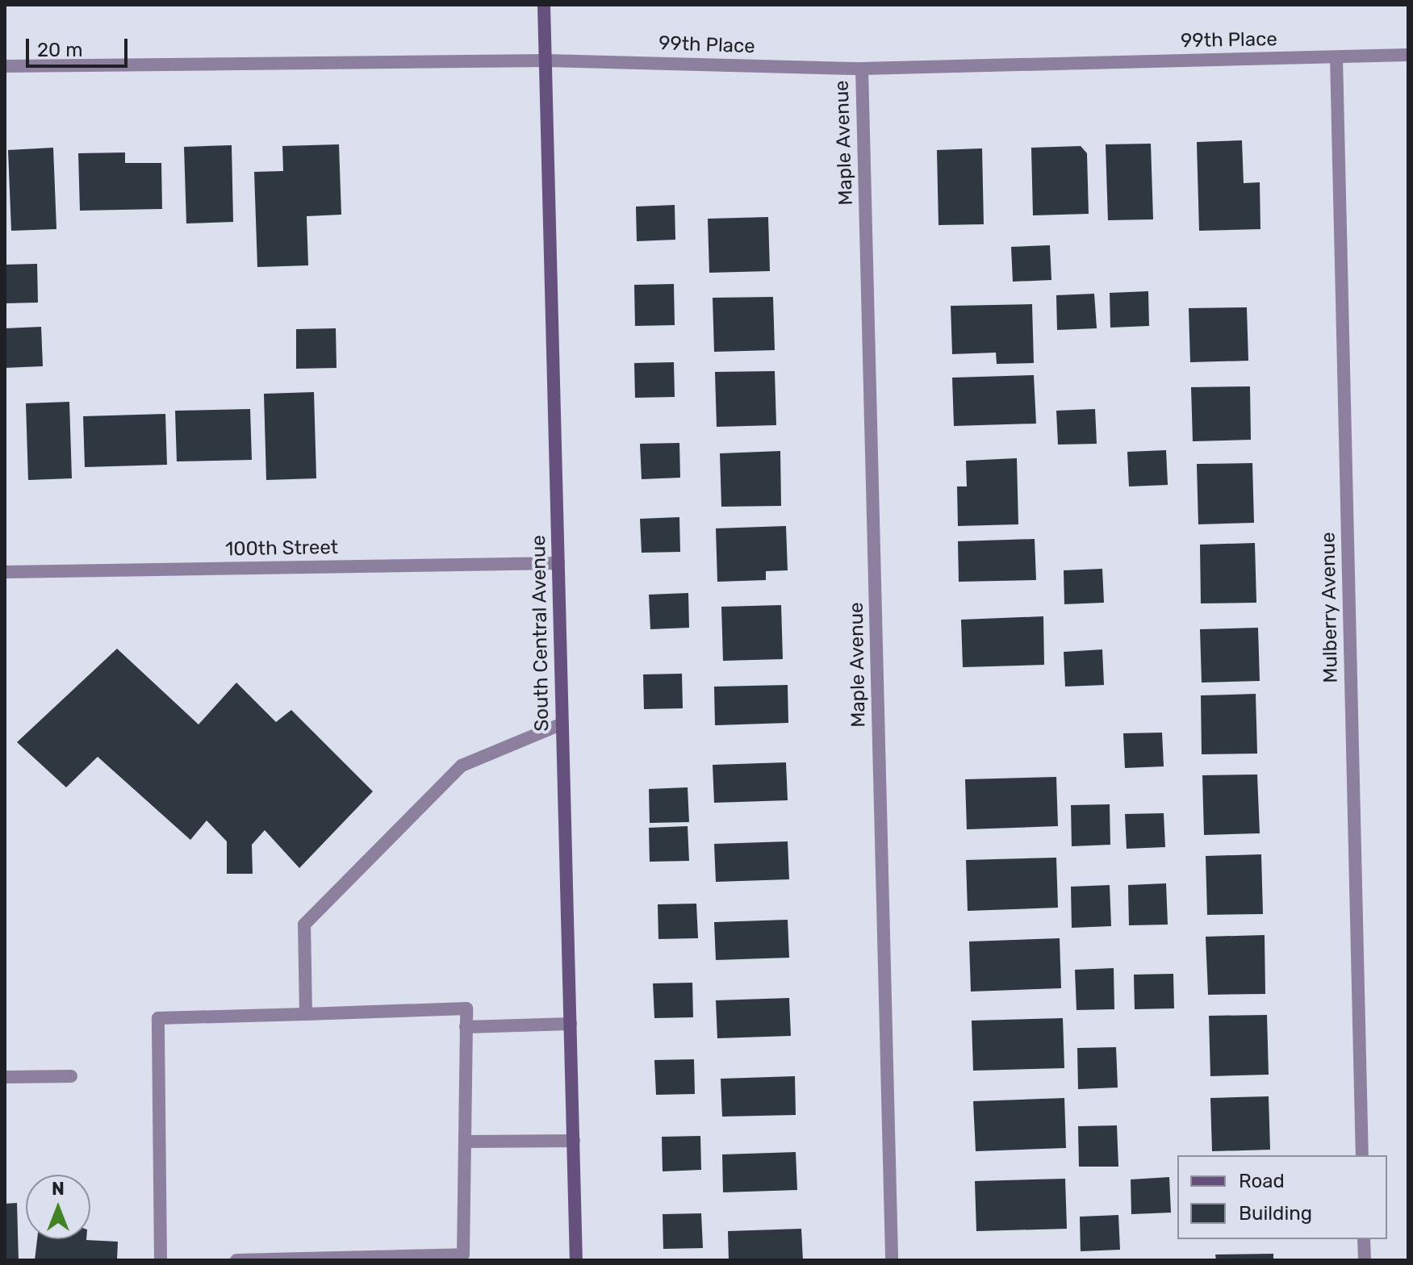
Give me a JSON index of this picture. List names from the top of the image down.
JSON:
{
  "streets": {
    "street": [
      "99th Place",
      "Maple Avenue",
      "100th Street",
      "Mulberry Avenue",
      "South Central Avenue"
    ]
  },
  "crossings": [
    ["99th Place", "Maple Avenue"],
    ["99th Place", "Mulberry Avenue"],
    ["99th Place", "South Central Avenue"],
    ["100th Street", "South Central Avenue"]
  ],
  "legend": ["Road", "Building"],
  "scale_bar": "20 m",
  "north": "top"
}
